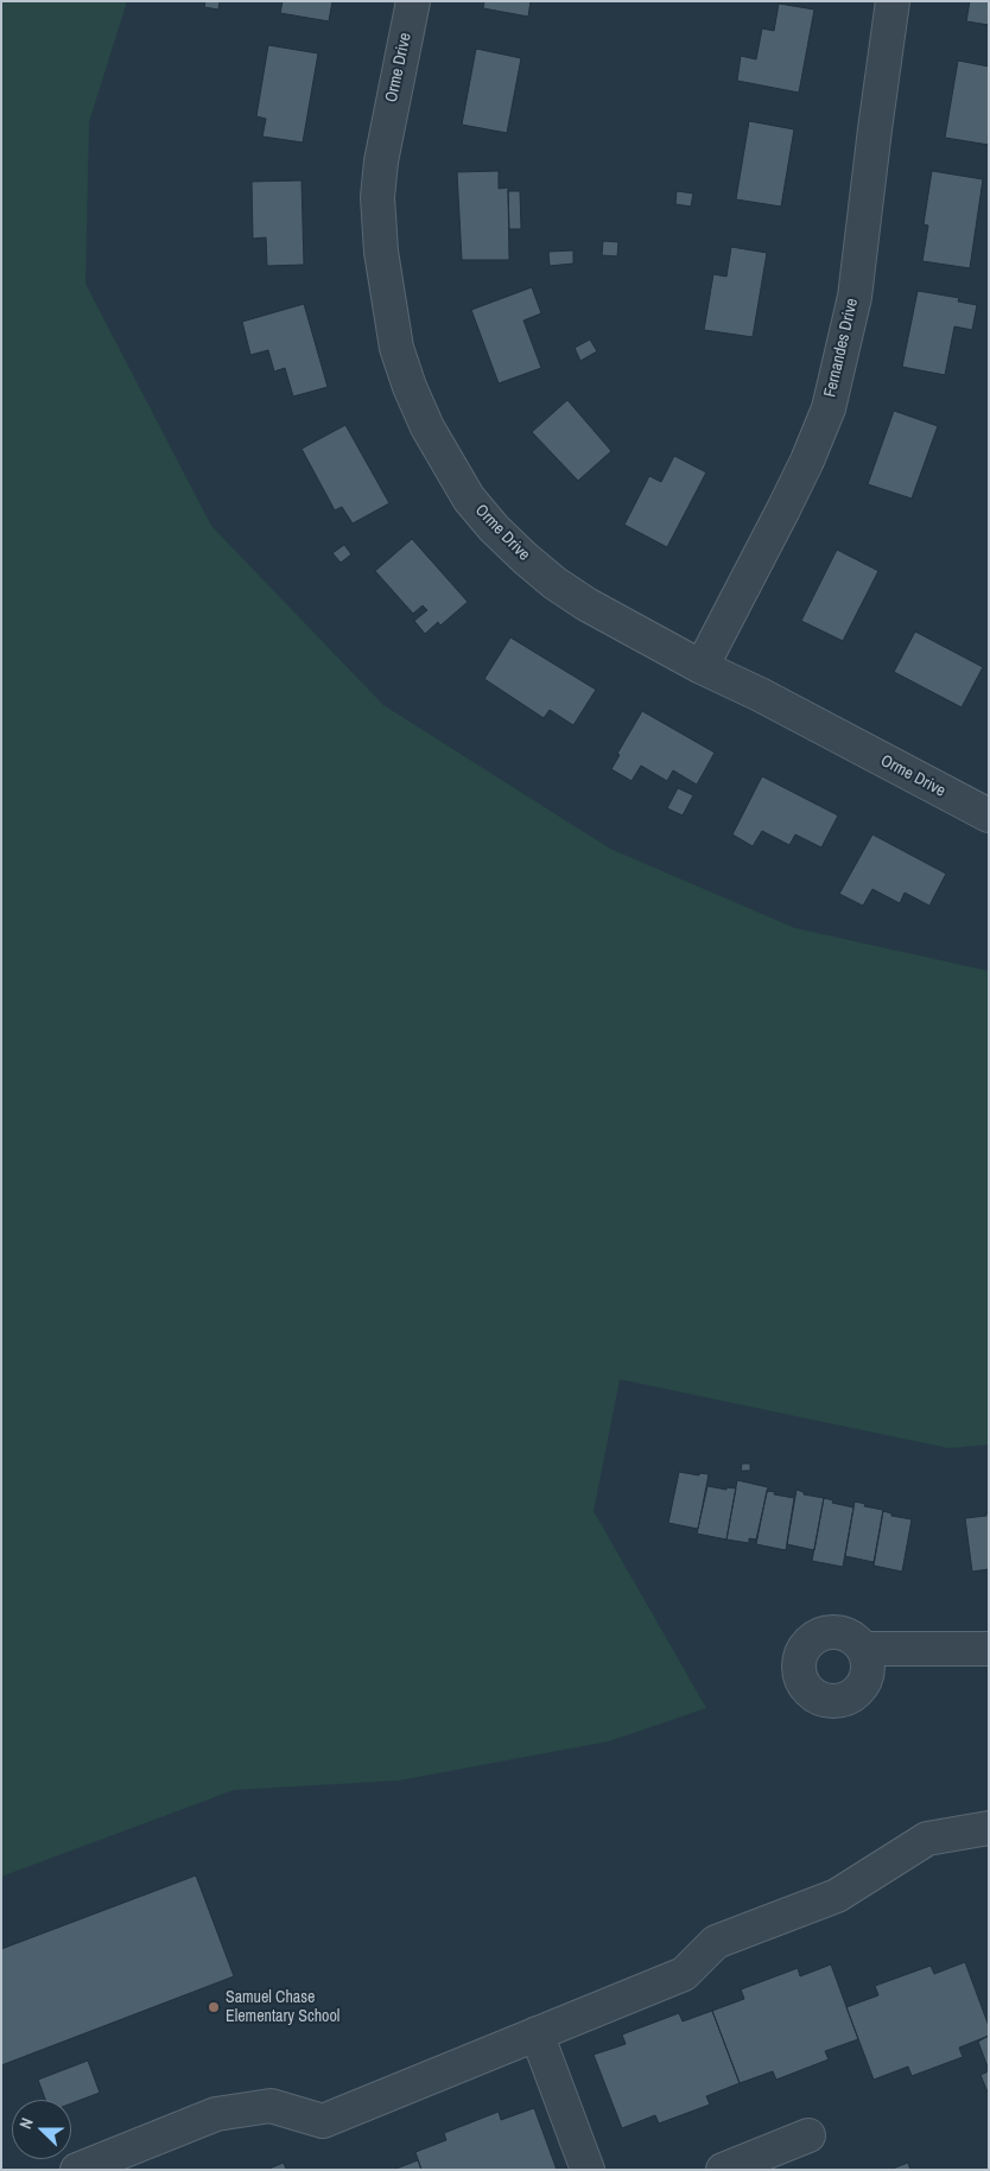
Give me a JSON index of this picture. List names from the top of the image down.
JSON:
{
  "streets": {
    "street": ["Orme Drive", "Fernandes Drive"]
  },
  "crossings": [
    ["Orme Drive", "Fernandes Drive"]
  ],
  "places": ["Samuel Chase Elementary School"],
  "north": "left"
}
